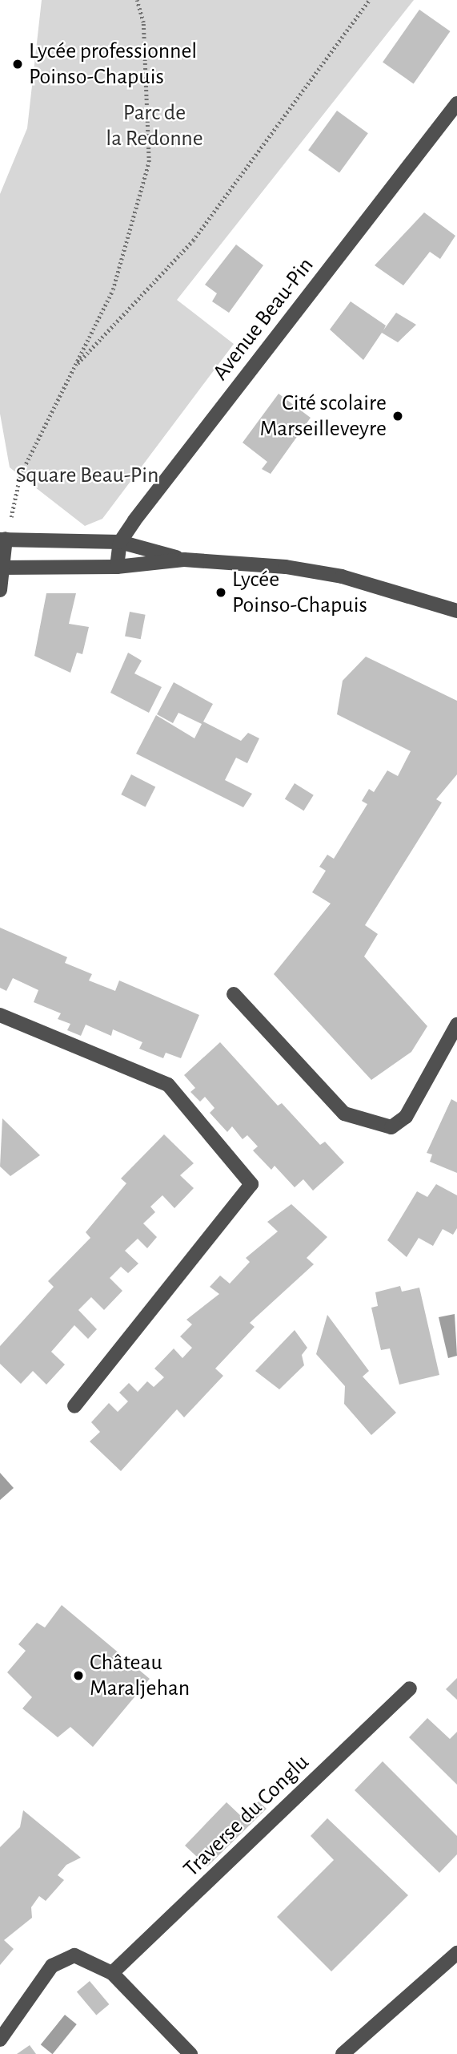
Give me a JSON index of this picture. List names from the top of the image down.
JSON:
{
  "streets": {
    "street": ["Avenue Beau-Pin", "Traverse du Conglu"]
  },
  "parks": ["Parc de la Redonne", "Square Beau-Pin"],
  "places": [
    "Lycée professionnel Poinso-Chapuis",
    "Cité scolaire Marseilleveyre",
    "Lycée Poinso-Chapuis",
    "Château Maraljehan"
  ]
}
